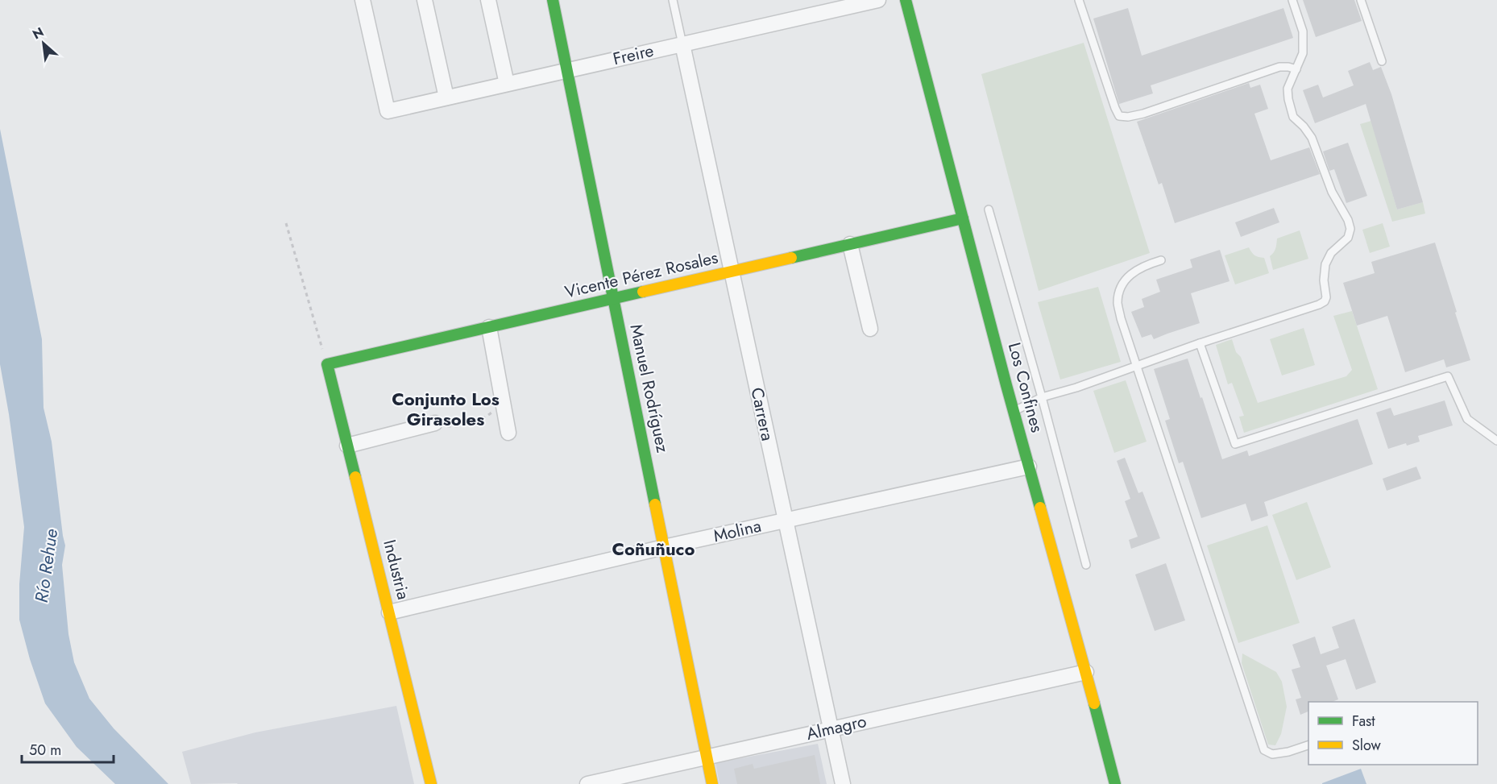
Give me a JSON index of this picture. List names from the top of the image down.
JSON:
{
  "streets": {
    "street": [
      "Freire",
      "Vicente Pérez Rosales",
      "Los Confines",
      "Manuel Rodríguez",
      "Carrera",
      "Molina",
      "Industria",
      "Almagro"
    ]
  },
  "crossings": [
    ["Freire", "Manuel Rodríguez"],
    ["Freire", "Carrera"],
    ["Vicente Pérez Rosales", "Los Confines"],
    ["Vicente Pérez Rosales", "Manuel Rodríguez"],
    ["Vicente Pérez Rosales", "Carrera"],
    ["Vicente Pérez Rosales", "Industria"],
    ["Los Confines", "Molina"],
    ["Los Confines", "Almagro"],
    ["Manuel Rodríguez", "Molina"],
    ["Manuel Rodríguez", "Almagro"],
    ["Carrera", "Molina"],
    ["Carrera", "Almagro"],
    ["Molina", "Industria"]
  ],
  "districts": ["Conjunto Los Girasoles", "Coñuñuco"],
  "water": ["Río Rehue"],
  "legend": ["Fast", "Slow"],
  "scale_bar": "50 m",
  "north": "top left"
}
